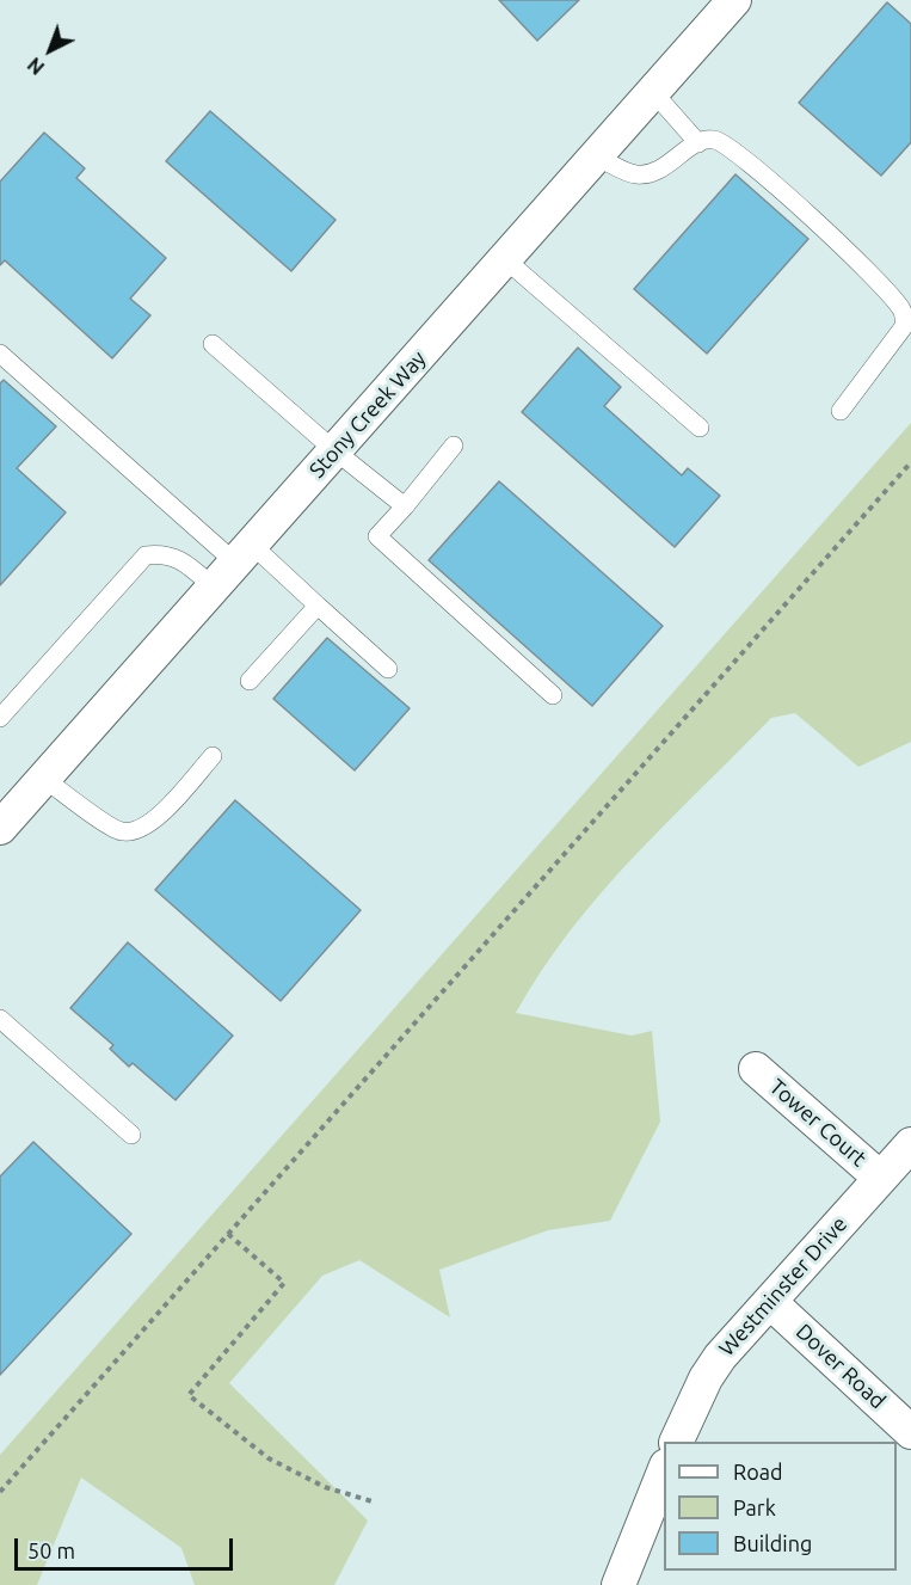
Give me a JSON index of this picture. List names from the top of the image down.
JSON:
{
  "streets": {
    "street": [
      "Stony Creek Way",
      "Tower Court",
      "Westminster Drive",
      "Dover Road"
    ]
  },
  "crossings": [
    ["Tower Court", "Westminster Drive"],
    ["Westminster Drive", "Dover Road"]
  ],
  "legend": ["Road", "Park", "Building"],
  "scale_bar": "50 m",
  "north": "bottom left"
}
